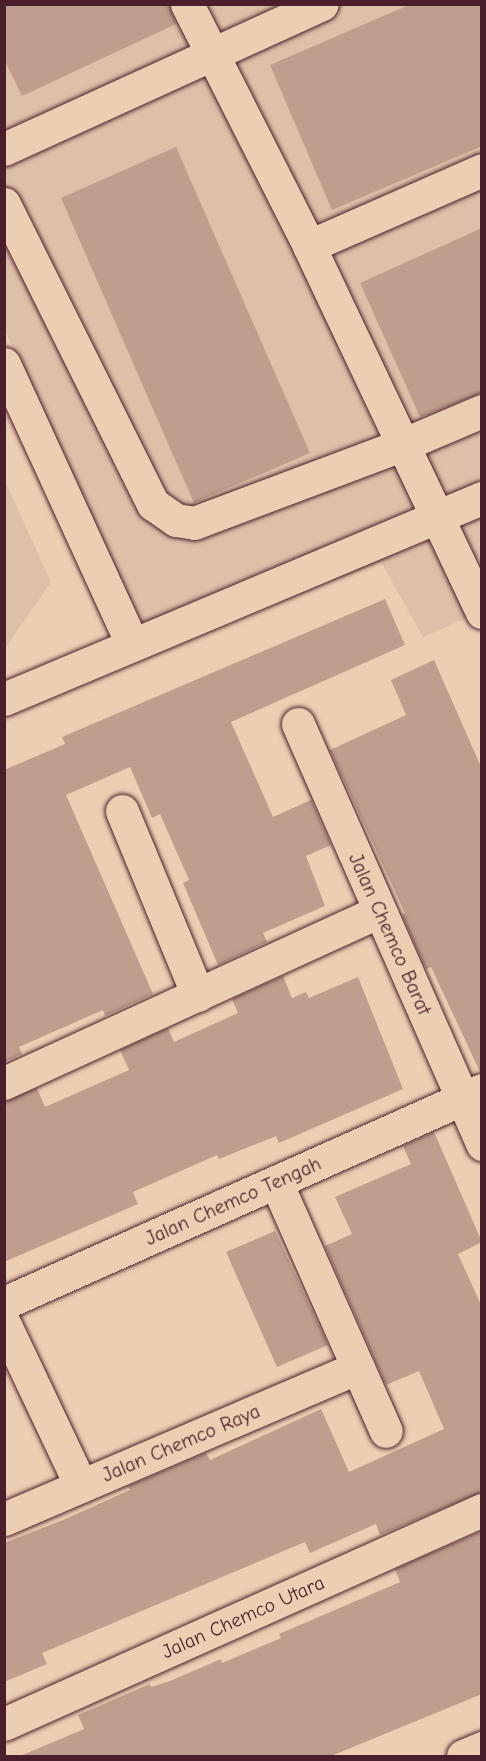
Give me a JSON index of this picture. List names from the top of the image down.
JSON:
{
  "streets": {
    "street": [
      "Jalan Chemco Barat",
      "Jalan Chemco Tengah",
      "Jalan Chemco Raya",
      "Jalan Chemco Utara"
    ]
  },
  "crossings": [
    ["Jalan Chemco Barat", "Jalan Chemco Tengah"]
  ]
}
